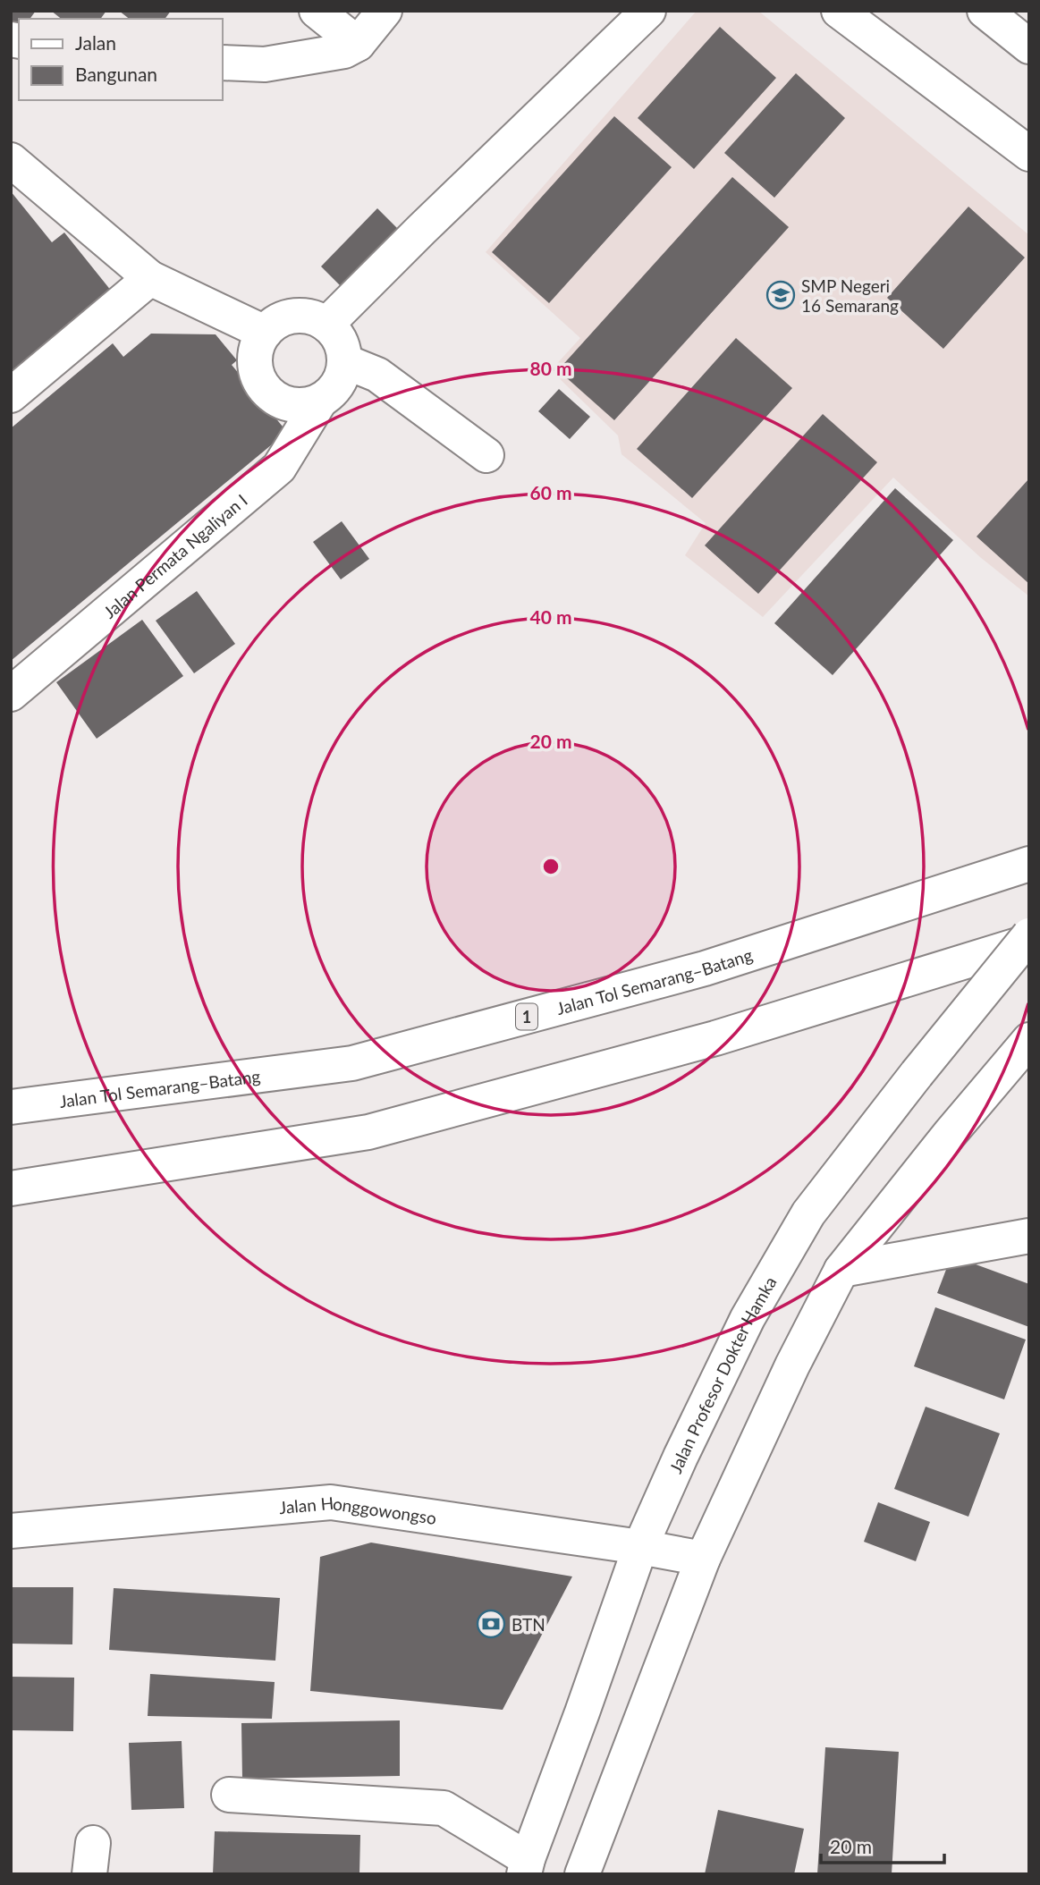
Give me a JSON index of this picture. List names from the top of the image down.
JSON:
{
  "streets": {
    "main road": [
      "Jalan Permata Ngaliyan I",
      "Jalan Tol Semarang–Batang",
      "1",
      "Jalan Profesor Dokter Hamka",
      "Jalan Honggowongso"
    ]
  },
  "crossings": [
    ["Jalan Profesor Dokter Hamka", "Jalan Honggowongso"]
  ],
  "places": {
    "school or university": ["SMP Negeri 16 Semarang"],
    "bank": ["BTN"]
  },
  "legend": ["Jalan", "Bangunan"],
  "scale_bar": "20 m",
  "rings": [
    "80 m",
    "60 m",
    "40 m",
    "20 m"
  ]
}
